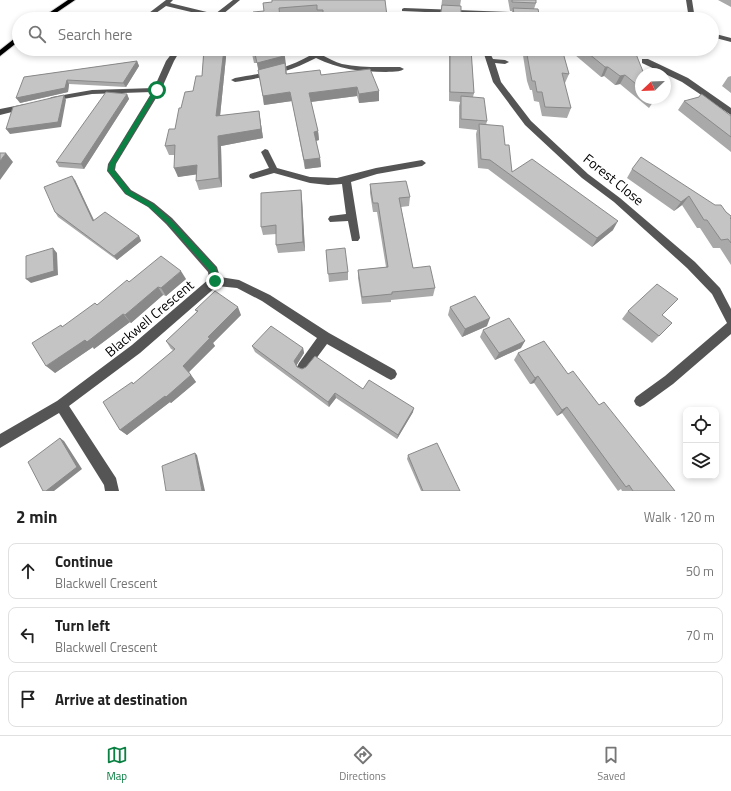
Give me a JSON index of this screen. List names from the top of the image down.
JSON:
{
  "streets": {
    "street": ["Forest Close", "Blackwell Crescent"]
  },
  "north": "bottom left",
  "page": {
    "search": "Search here",
    "heading": ["2 min", "Walk · 120 m"],
    "list": [
      ["Continue", "Blackwell Crescent", "50 m"],
      ["Turn left", "Blackwell Crescent", "70 m"],
      "Arrive at destination"
    ],
    "nav": ["Map", "Directions", "Saved"]
  }
}
